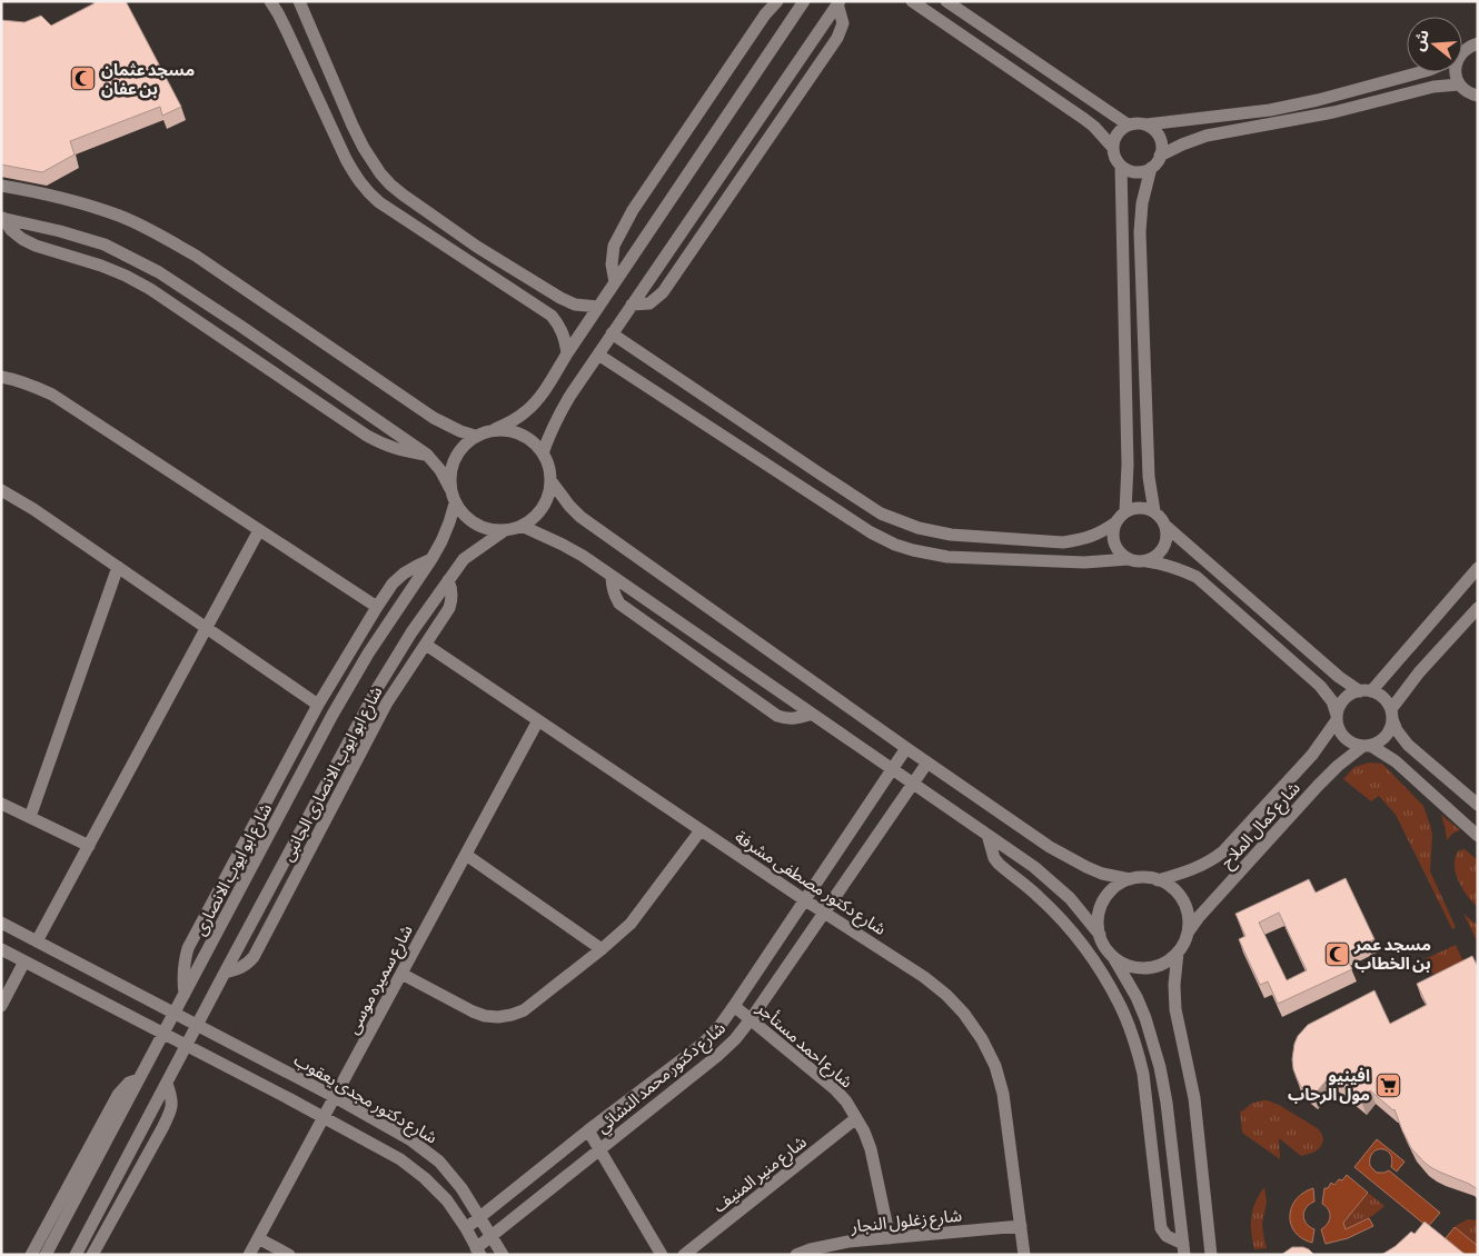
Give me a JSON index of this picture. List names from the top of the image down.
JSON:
{
  "streets": {
    "street": [
      "شارع ابو ايوب الانصارى الجانبى",
      "شارع كمال الملاح",
      "شارع ابو ايوب الانصارى",
      "شارع دكتور مصطفى مشرفة",
      "شارع سميره موسى",
      "شارع احمد مستأجر",
      "شارع دكتور محمد النشائي",
      "شارع دكتور مجدى يعقوب",
      "شارع منير المنيف",
      "شارع زغلول النجار"
    ]
  },
  "crossings": [
    ["شارع ابو ايوب الانصارى الجانبى", "شارع دكتور مصطفى مشرفة"],
    ["شارع ابو ايوب الانصارى", "شارع دكتور مجدى يعقوب"],
    ["شارع دكتور مصطفى مشرفة", "شارع سميره موسى"],
    ["شارع دكتور مصطفى مشرفة", "شارع دكتور محمد النشائي"],
    ["شارع دكتور مصطفى مشرفة", "شارع زغلول النجار"],
    ["شارع سميره موسى", "شارع دكتور مجدى يعقوب"],
    ["شارع احمد مستأجر", "شارع دكتور محمد النشائي"],
    ["شارع احمد مستأجر", "شارع منير المنيف"],
    ["شارع احمد مستأجر", "شارع زغلول النجار"],
    ["شارع دكتور محمد النشائي", "شارع دكتور مجدى يعقوب"]
  ],
  "places": {
    "mosque": ["مسجد عثمان بن عفان", "مسجد عمر بن الخطاب"],
    "supermarket": ["افينيو مول الرحاب"]
  },
  "north": "left"
}
